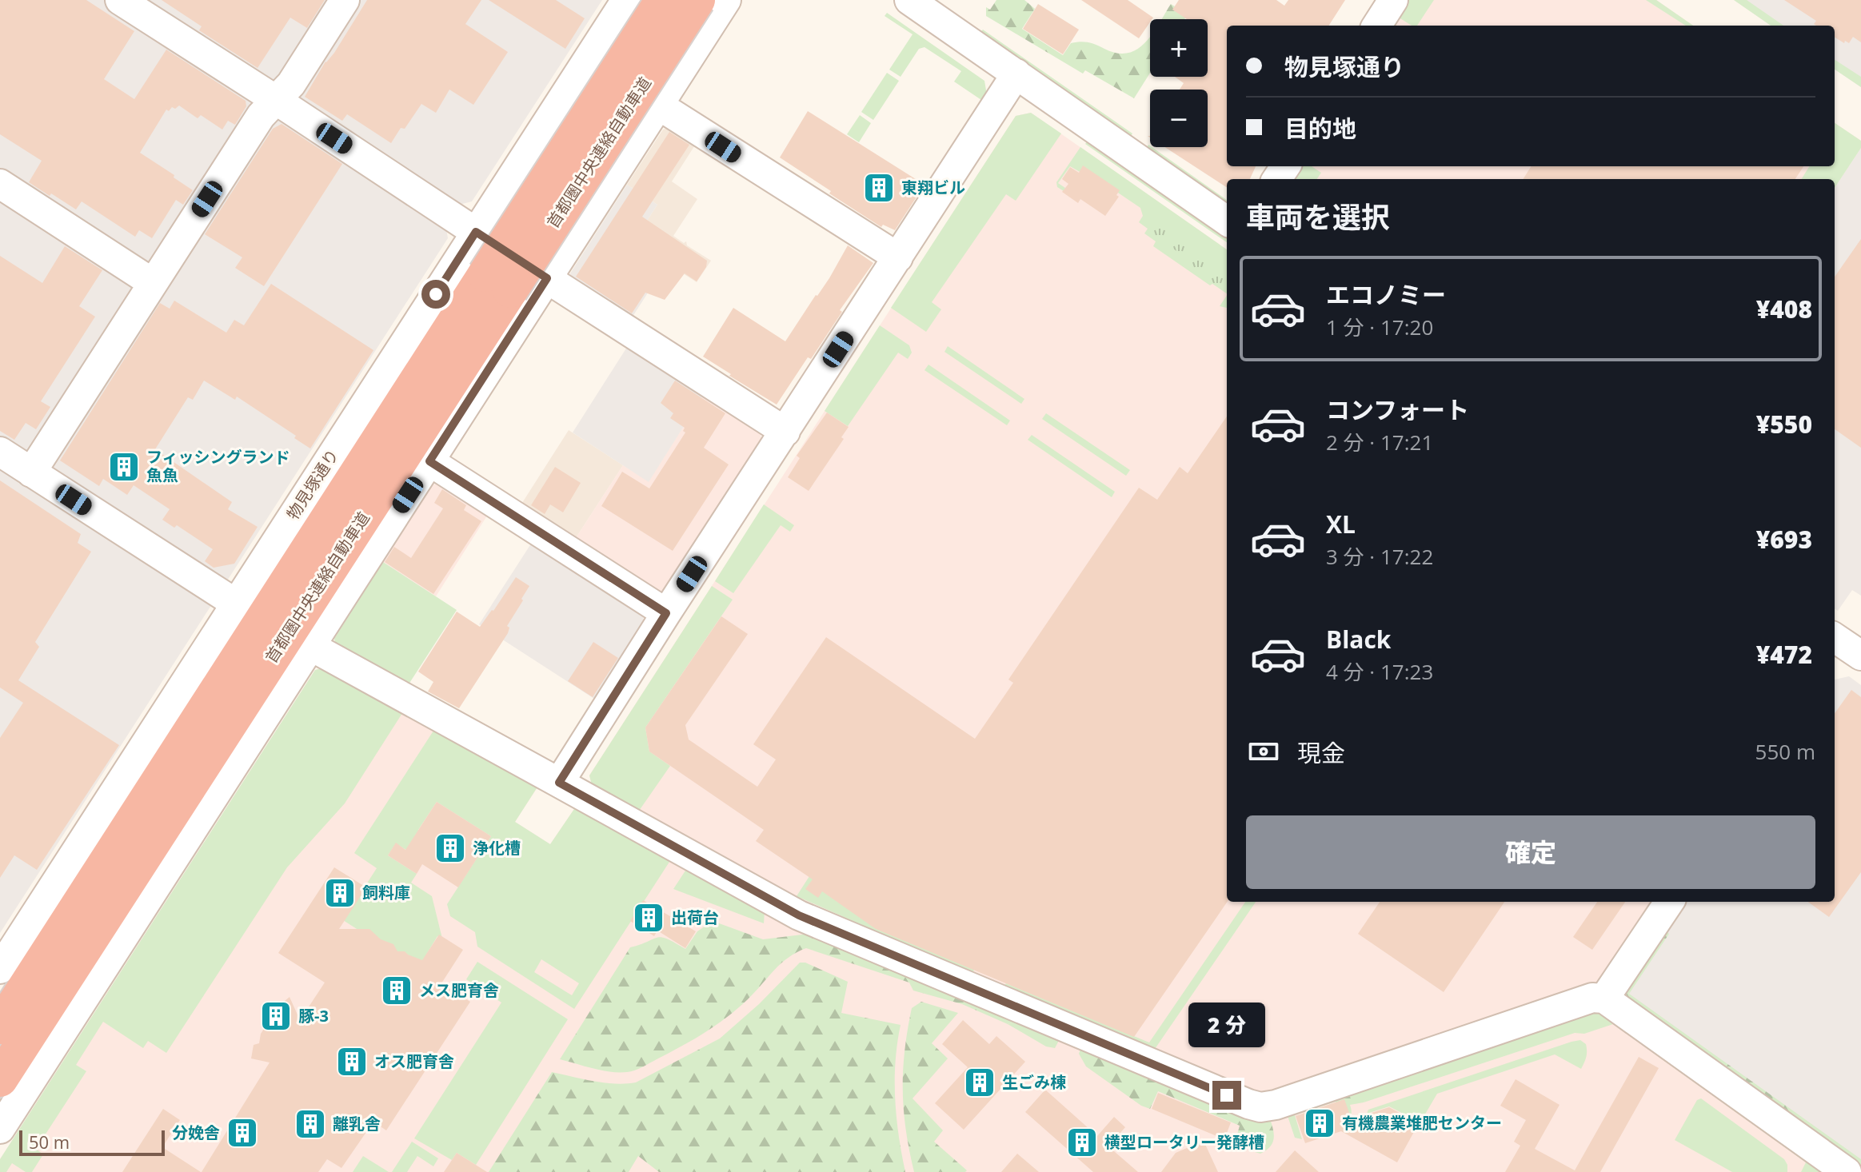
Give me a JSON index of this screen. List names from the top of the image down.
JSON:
{
  "streets": {
    "highway": ["首都圏中央連絡自動車道"],
    "street": ["物見塚通り"]
  },
  "places": {
    "building": [
      "東翔ビル",
      "フィッシングランド 魚魚",
      "浄化槽",
      "飼料庫",
      "出荷台",
      "メス肥育舎",
      "豚-3",
      "オス肥育舎",
      "生ごみ棟",
      "有機農業堆肥センター",
      "離乳舎",
      "分娩舎",
      "横型ロータリー発酵槽"
    ]
  },
  "scale_bar": "50 m",
  "page": {
    "map_buttons": ["+", "−"],
    "banner": ["物見塚通り", "目的地"],
    "heading": "車両を選択",
    "list": [
      {
        "name": "エコノミー",
        "note": "1 分 · 17:20",
        "value": "¥408"
      },
      {
        "name": "コンフォート",
        "note": "2 分 · 17:21",
        "value": "¥550"
      },
      {
        "name": "XL",
        "note": "3 分 · 17:22",
        "value": "¥693"
      },
      {
        "name": "Black",
        "note": "4 分 · 17:23",
        "value": "¥472"
      }
    ],
    "pay": ["現金", "550 m"],
    "buttons": "確定",
    "bubble": "2 分",
    "scale": "50 m"
  }
}
